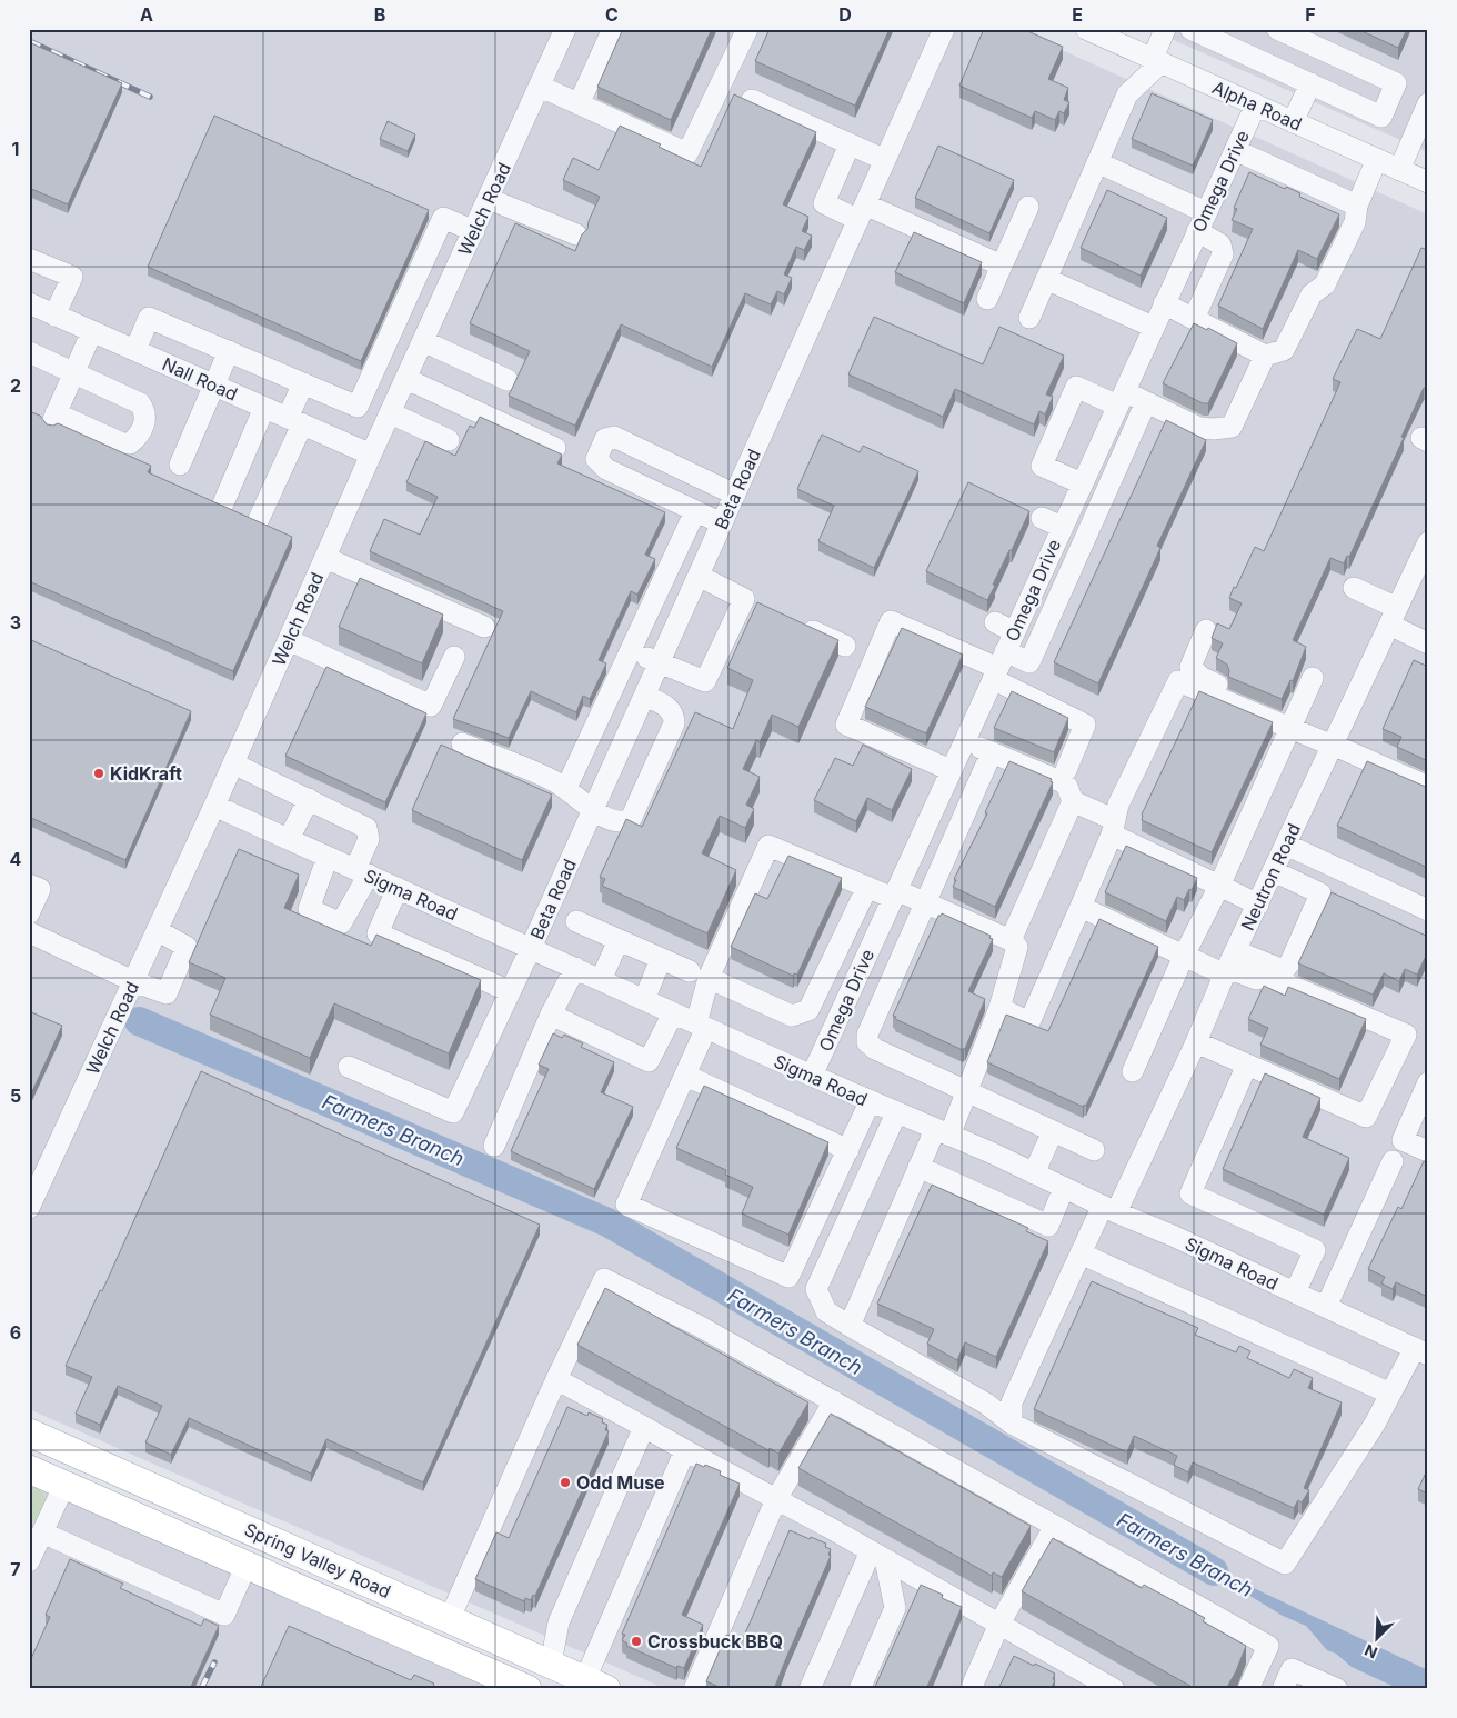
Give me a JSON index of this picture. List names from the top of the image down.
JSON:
{
  "streets": {
    "main road": ["Spring Valley Road"],
    "street": [
      "Alpha Road",
      "Omega Drive",
      "Welch Road",
      "Nall Road",
      "Beta Road",
      "Neutron Road",
      "Sigma Road"
    ]
  },
  "crossings": [
    ["Alpha Road", "Omega Drive"],
    ["Omega Drive", "Sigma Road"],
    ["Welch Road", "Nall Road"],
    ["Welch Road", "Sigma Road"],
    ["Beta Road", "Sigma Road"],
    ["Neutron Road", "Sigma Road"]
  ],
  "water": ["Farmers Branch"],
  "places": ["KidKraft", "Odd Muse", "Crossbuck BBQ"],
  "north": "bottom left",
  "grid": {
    "columns": [
      "A",
      "B",
      "C",
      "D",
      "E",
      "F"
    ],
    "rows": [
      "1",
      "2",
      "3",
      "4",
      "5",
      "6",
      "7"
    ]
  }
}
